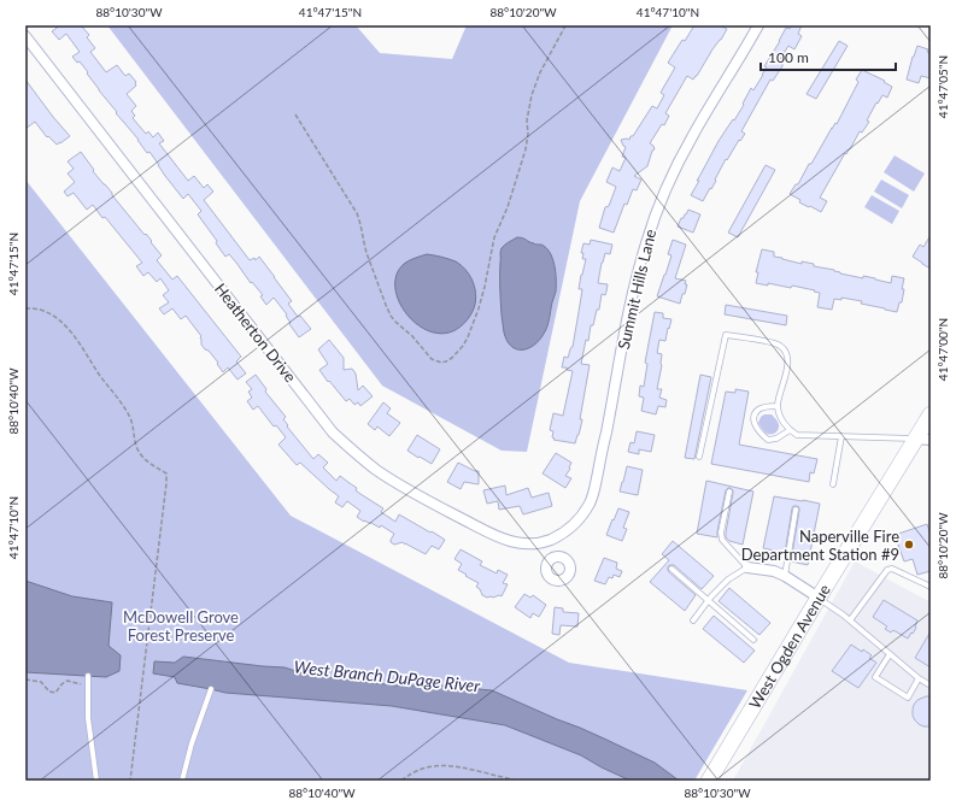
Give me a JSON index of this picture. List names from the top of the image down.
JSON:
{
  "streets": {
    "main road": ["West Ogden Avenue"],
    "street": ["Summit Hills Lane", "Heatherton Drive"]
  },
  "crossings": [
    ["Summit Hills Lane", "Heatherton Drive"]
  ],
  "water": ["West Branch DuPage River"],
  "parks": ["McDowell Grove Forest Preserve"],
  "places": ["Naperville Fire Department Station #9"],
  "scale_bar": "100 m",
  "coordinates": [
    "88°10'30\"W",
    "41°47'15\"N",
    "88°10'20\"W",
    "41°47'10\"N",
    "41°47'05\"N",
    "41°47'00\"N",
    "88°10'40\"W"
  ]
}
